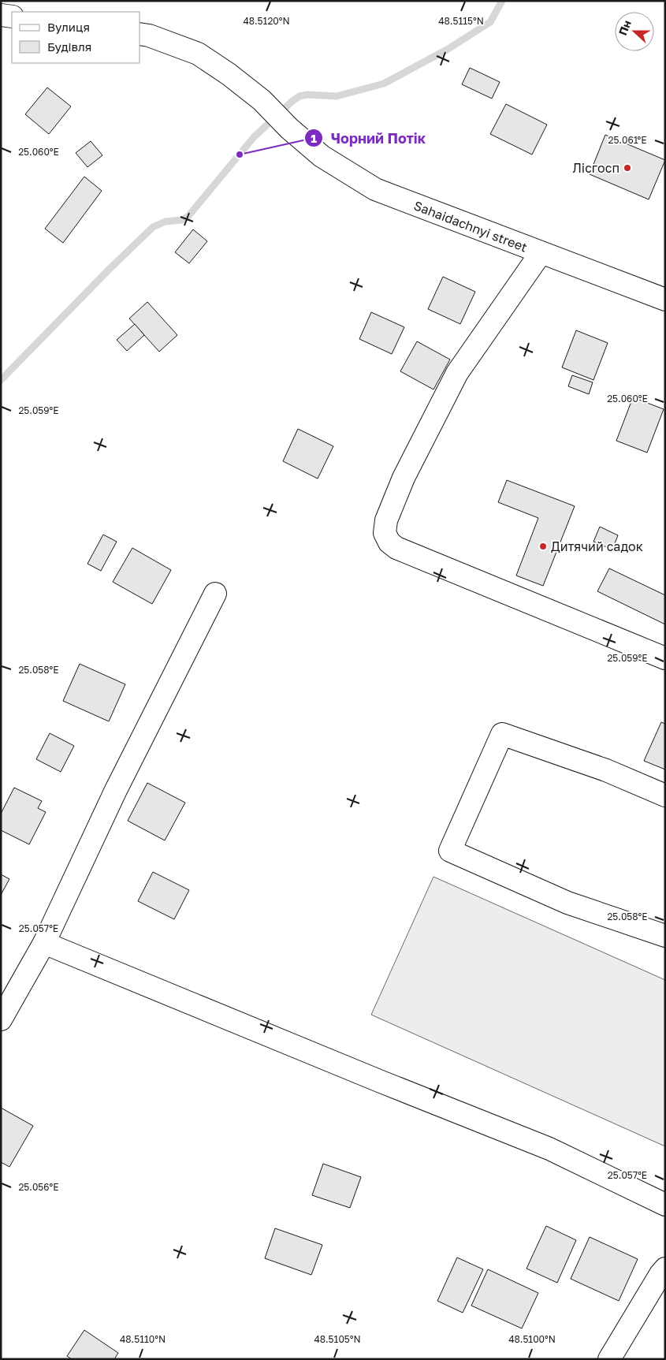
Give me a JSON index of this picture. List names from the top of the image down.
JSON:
{
  "streets": {
    "street": ["Sahaidachnyi street"]
  },
  "places": ["Чорний Потік", "Лісгосп", "Дитячий садок"],
  "legend": ["Вулиця", "Будівля"],
  "north": "left",
  "coordinates": [
    "48.5120°N",
    "48.5115°N",
    "25.061°E",
    "25.060°E",
    "25.059°E",
    "25.058°E",
    "25.057°E",
    "25.056°E",
    "48.5110°N",
    "48.5105°N",
    "48.5100°N"
  ]
}
